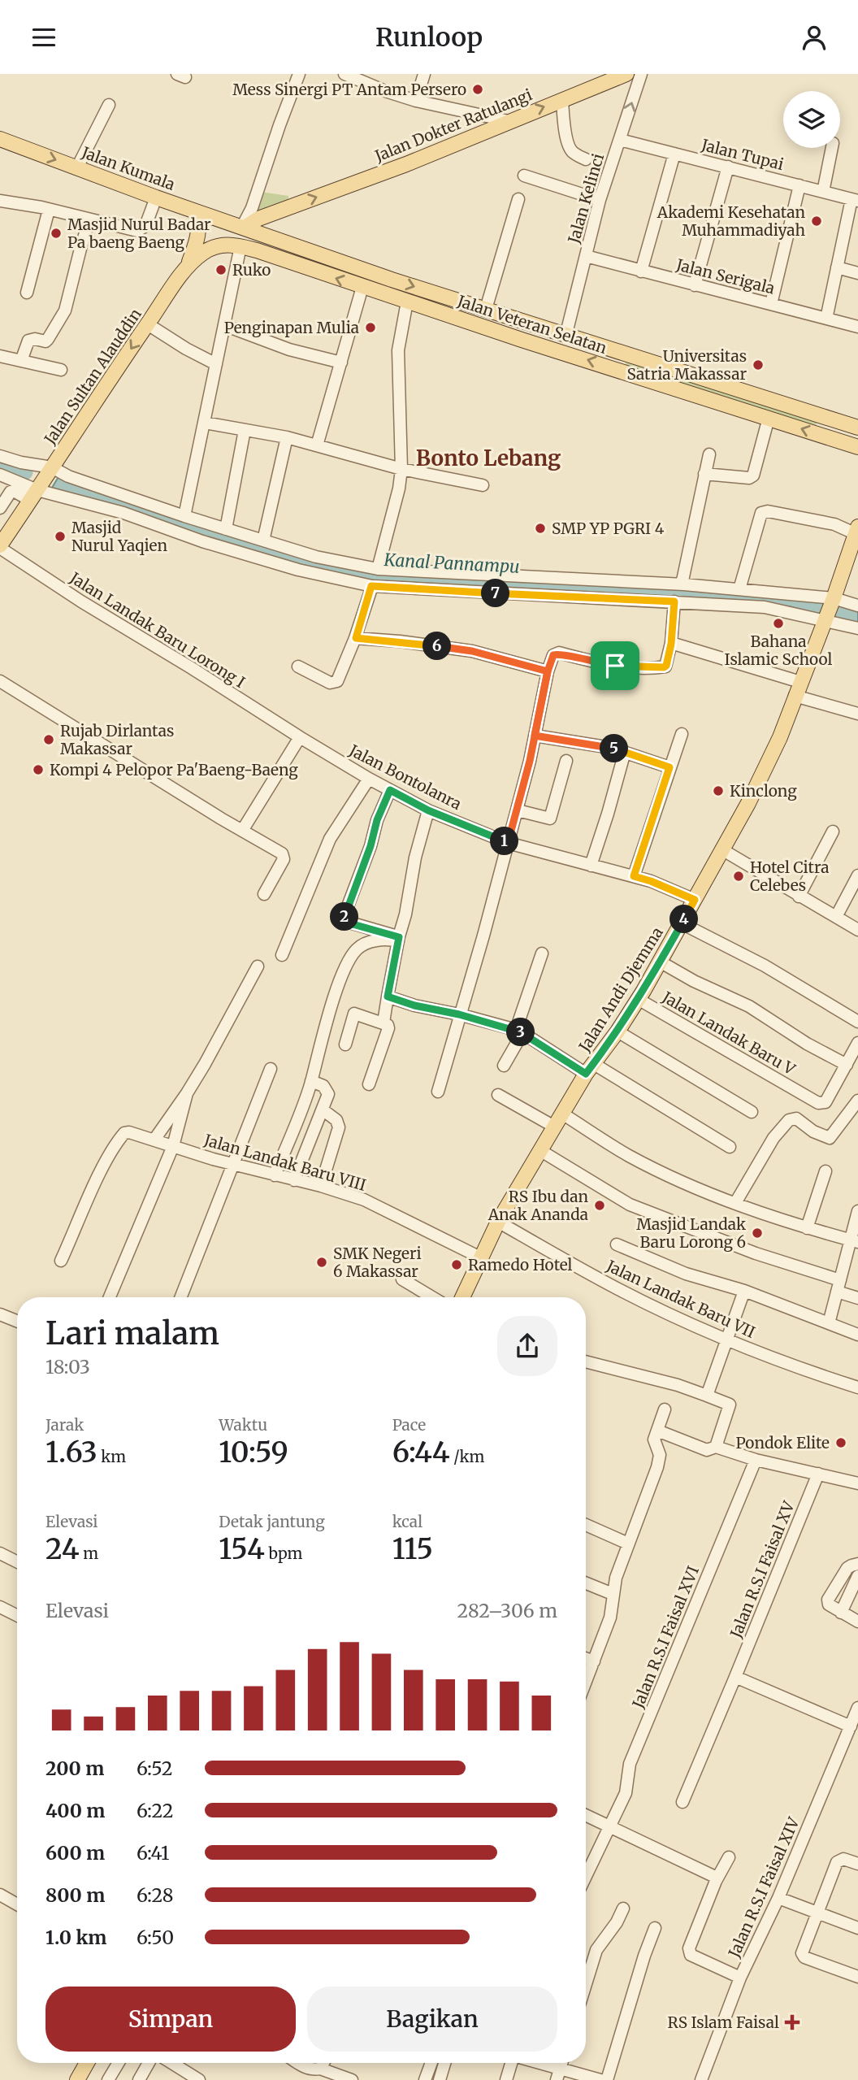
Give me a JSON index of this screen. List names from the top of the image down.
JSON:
{
  "streets": {
    "main road": [
      "Jalan Dokter Ratulangi",
      "Jalan Kumala",
      "Jalan Veteran Selatan",
      "Jalan Sultan Alauddin",
      "Jalan Andi Djemma"
    ],
    "street": [
      "Jalan Tupai",
      "Jalan Kelinci",
      "Jalan Serigala",
      "Jalan Landak Baru Lorong I",
      "Jalan Bontolanra",
      "Jalan Landak Baru V",
      "Jalan Landak Baru VIII",
      "Jalan Landak Baru VII",
      "Jalan R.S.I Faisal XV",
      "Jalan R.S.I Faisal XVI",
      "Jalan R.S.I Faisal XIV"
    ]
  },
  "crossings": [
    ["Jalan Dokter Ratulangi", "Jalan Kumala"],
    ["Jalan Dokter Ratulangi", "Jalan Veteran Selatan"],
    ["Jalan Tupai", "Jalan Kelinci"],
    ["Jalan Kumala", "Jalan Veteran Selatan"],
    ["Jalan Kelinci", "Jalan Serigala"],
    ["Jalan Kelinci", "Jalan Veteran Selatan"],
    ["Jalan Veteran Selatan", "Jalan Sultan Alauddin"],
    ["Jalan Sultan Alauddin", "Jalan Landak Baru Lorong I"],
    ["Jalan Landak Baru Lorong I", "Jalan Bontolanra"],
    ["Jalan Bontolanra", "Jalan Andi Djemma"],
    ["Jalan Andi Djemma", "Jalan Landak Baru V"],
    ["Jalan Andi Djemma", "Jalan Landak Baru VIII"],
    ["Jalan Andi Djemma", "Jalan Landak Baru VII"]
  ],
  "one_way": ["Jalan Dokter Ratulangi", "Jalan Sultan Alauddin"],
  "districts": ["Bonto Lebang"],
  "water": ["Kanal Pannampu"],
  "places": {
    "other": [
      "Mess Sinergi PT Antam Persero",
      "Akademi Kesehatan Muhammadiyah",
      "Masjid Nurul Badar Pa baeng Baeng",
      "Ruko",
      "Penginapan Mulia",
      "Universitas Satria Makassar",
      "SMP YP PGRI 4",
      "Masjid Nurul Yaqien",
      "Bahana Islamic School",
      "Rujab Dirlantas Makassar",
      "Kompi 4 Pelopor Pa'Baeng-Baeng",
      "Kinclong",
      "Hotel Citra Celebes",
      "RS Ibu dan Anak Ananda",
      "Masjid Landak Baru Lorong 6",
      "SMK Negeri 6 Makassar",
      "Ramedo Hotel",
      "Pondok Elite"
    ],
    "health": ["RS Islam Faisal"]
  },
  "page": {
    "header": "Runloop",
    "pins": [
      "7",
      "6",
      "5",
      "1",
      "2",
      "4",
      "3"
    ],
    "heading": ["Lari malam", "18:03"],
    "stats": [
      ["Jarak", "1.63 km"],
      ["Waktu", "10:59"],
      ["Pace", "6:44 /km"],
      ["Elevasi", "24 m"],
      ["Detak jantung", "154 bpm"],
      ["kcal", "115"]
    ],
    "chart": ["Elevasi", "282–306 m"],
    "list": [
      {
        "name": "200 m",
        "note": "6:52"
      },
      {
        "name": "400 m",
        "note": "6:22"
      },
      {
        "name": "600 m",
        "note": "6:41"
      },
      {
        "name": "800 m",
        "note": "6:28"
      },
      {
        "name": "1.0 km",
        "note": "6:50"
      }
    ],
    "buttons": ["Simpan", "Bagikan"]
  }
}
